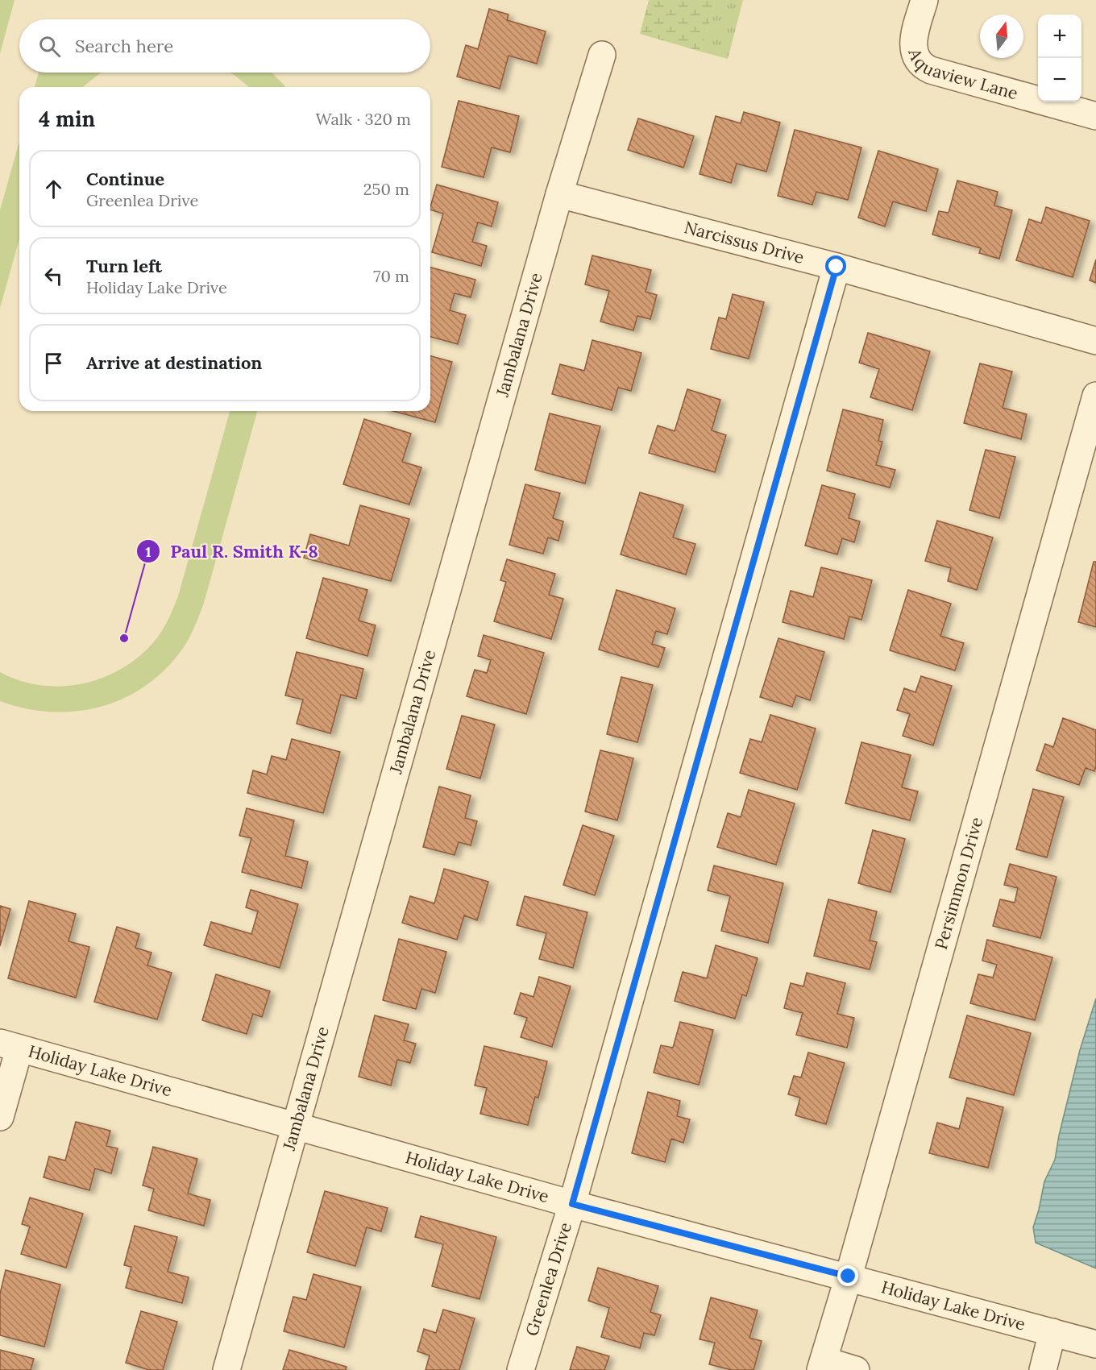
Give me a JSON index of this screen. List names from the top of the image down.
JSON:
{
  "streets": {
    "street": [
      "Aquaview Lane",
      "Narcissus Drive",
      "Jambalana Drive",
      "Persimmon Drive",
      "Holiday Lake Drive",
      "Greenlea Drive"
    ]
  },
  "crossings": [
    ["Narcissus Drive", "Jambalana Drive"],
    ["Narcissus Drive", "Greenlea Drive"],
    ["Jambalana Drive", "Holiday Lake Drive"],
    ["Persimmon Drive", "Holiday Lake Drive"],
    ["Holiday Lake Drive", "Greenlea Drive"]
  ],
  "places": ["Paul R. Smith K-8"],
  "north": "top",
  "page": {
    "map_buttons": ["+", "−"],
    "search": "Search here",
    "heading": ["4 min", "Walk · 320 m"],
    "list": [
      ["Continue", "Greenlea Drive", "250 m"],
      ["Turn left", "Holiday Lake Drive", "70 m"],
      "Arrive at destination"
    ]
  }
}
